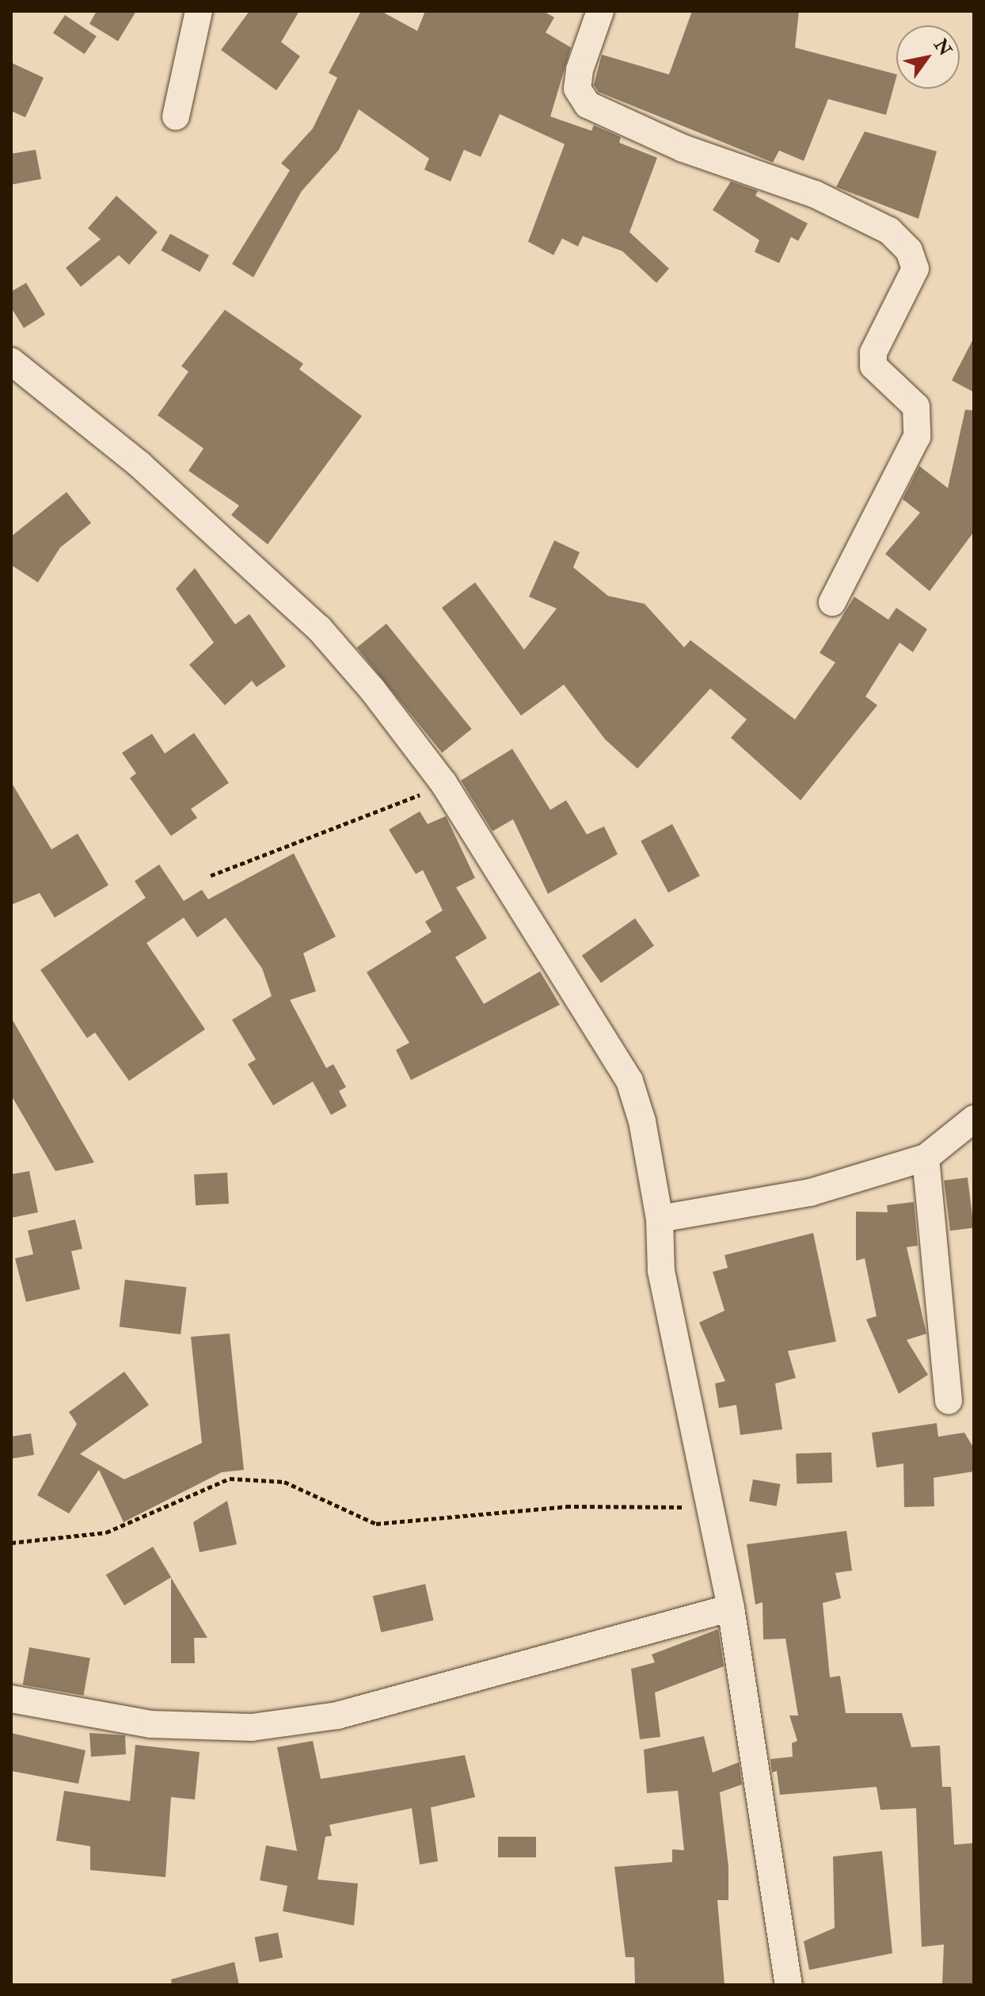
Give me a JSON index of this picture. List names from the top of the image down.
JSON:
{
  "north": "top right"
}
